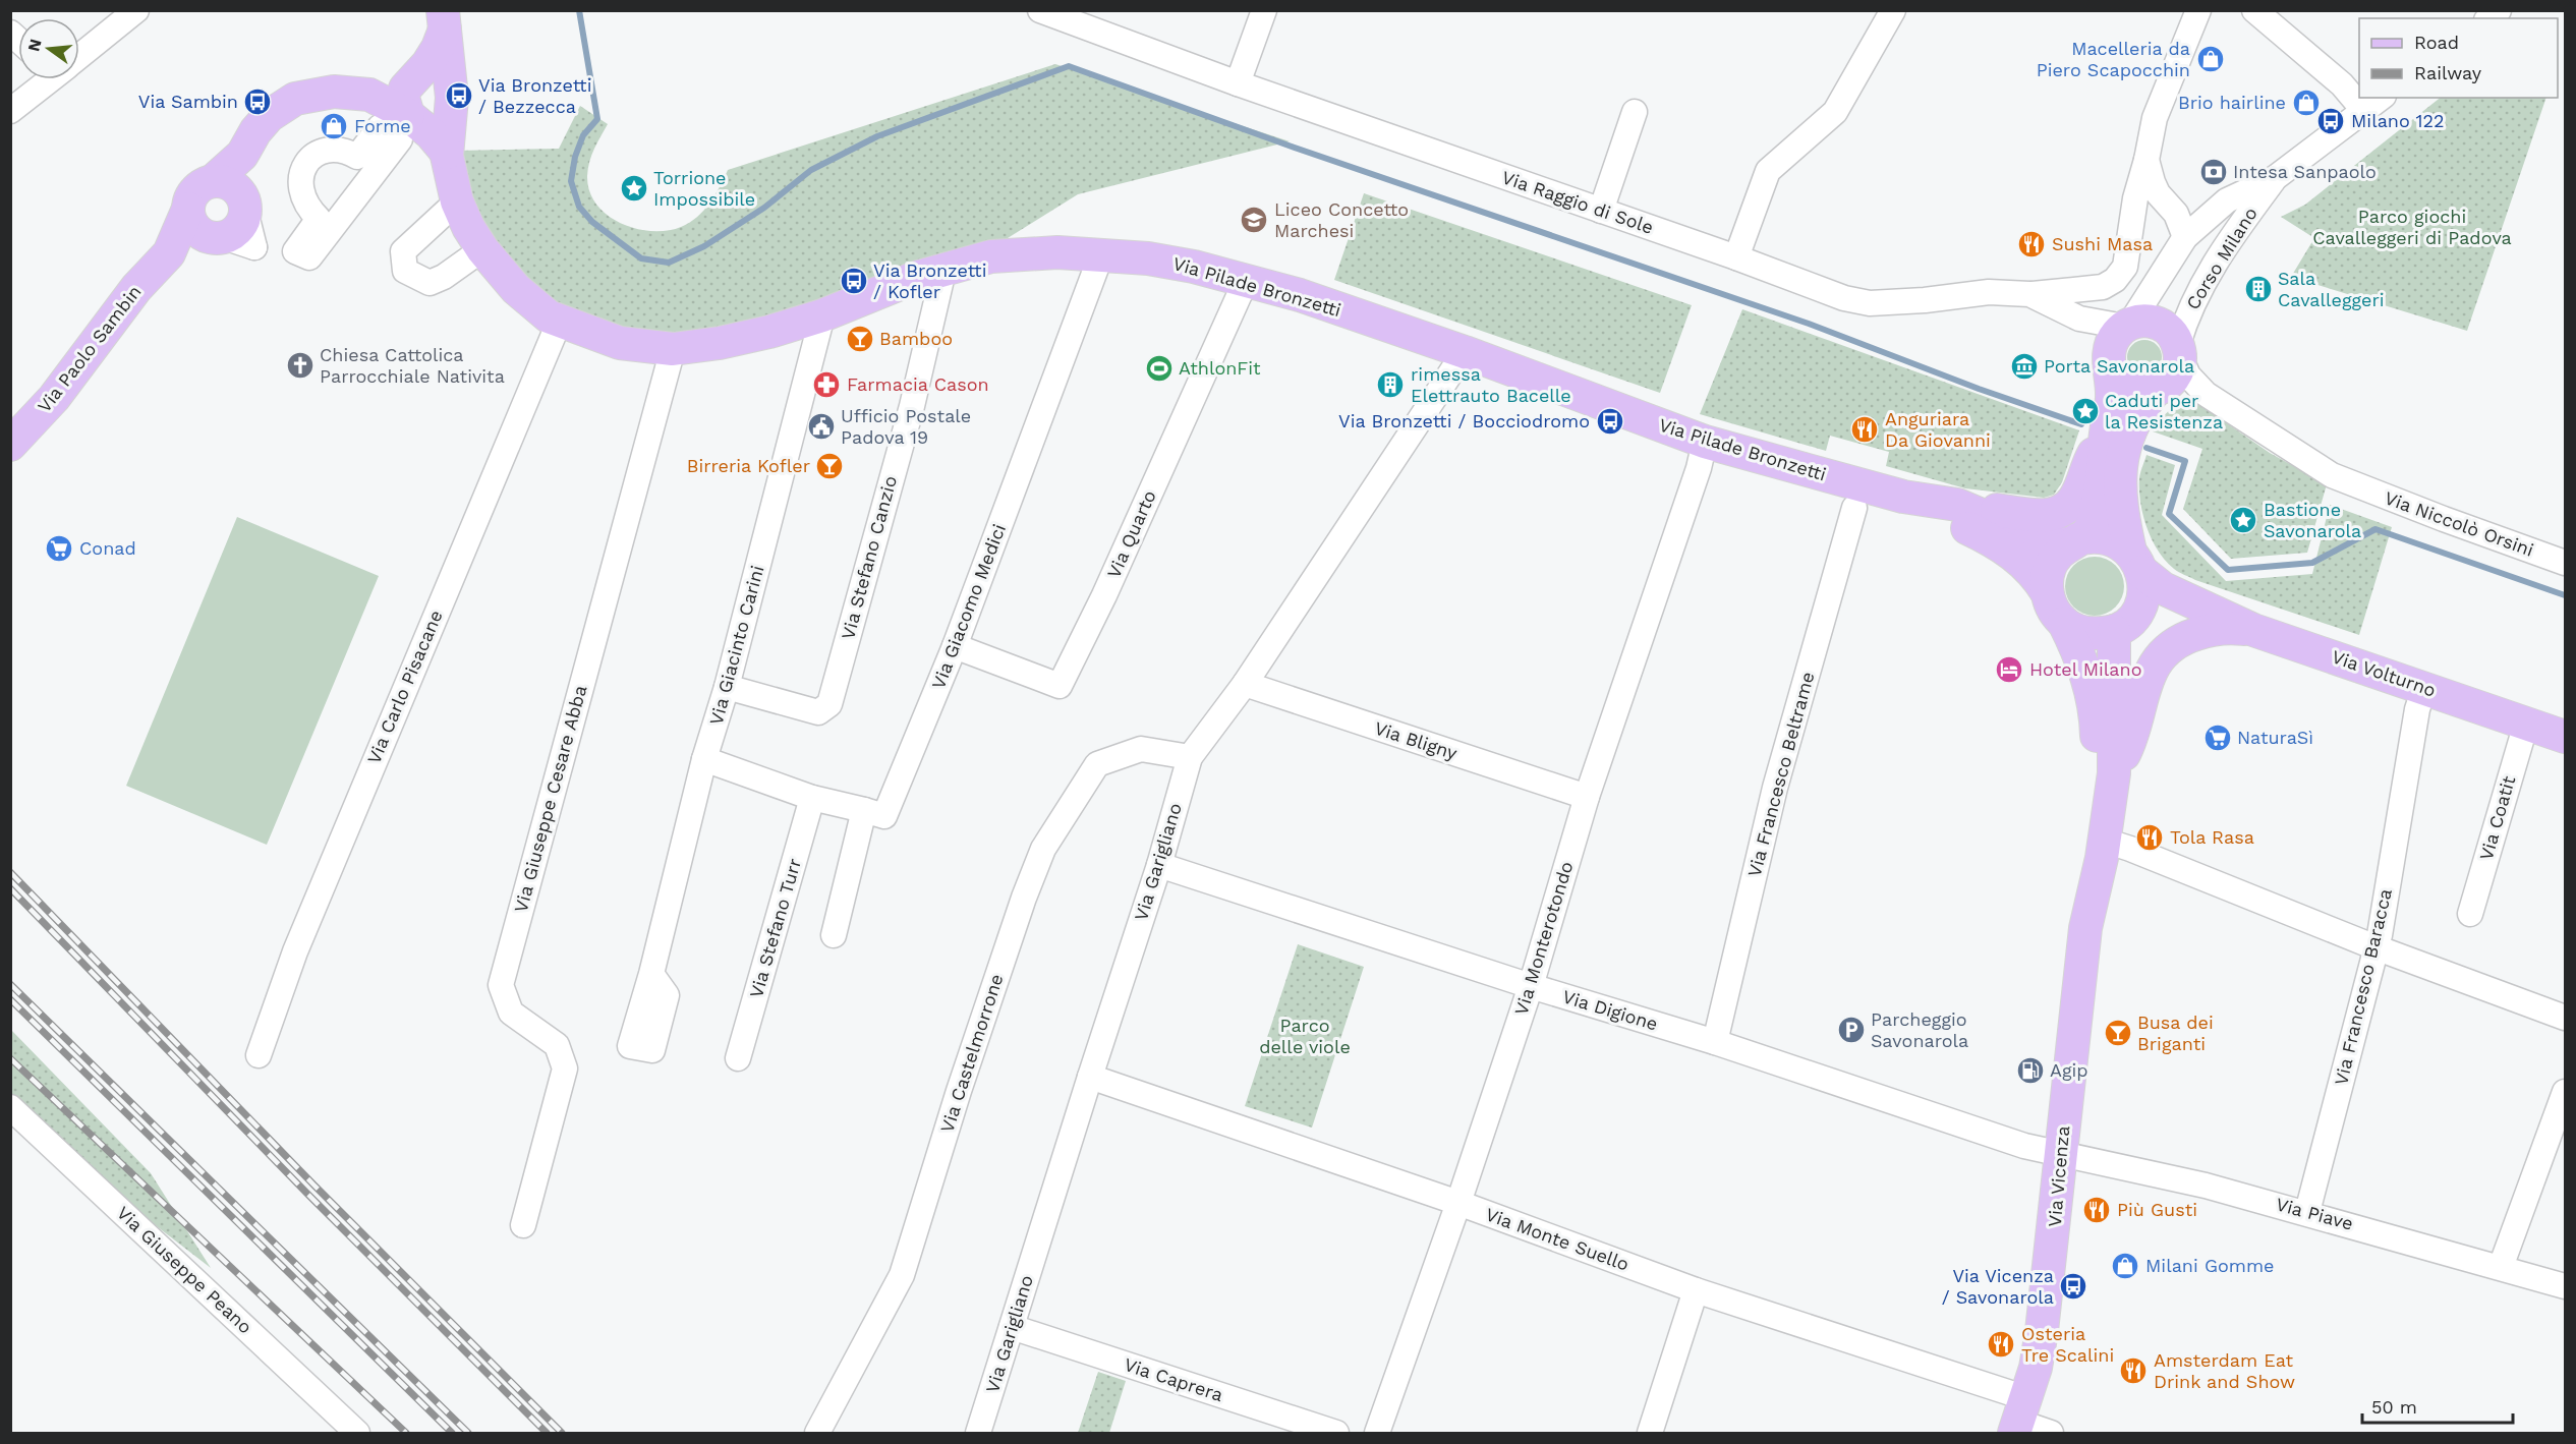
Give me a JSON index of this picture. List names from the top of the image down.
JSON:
{
  "streets": {
    "main road": [
      "Via Pilade Bronzetti",
      "Via Paolo Sambin",
      "Via Volturno",
      "Via Vicenza"
    ],
    "street": [
      "Via Raggio di Sole",
      "Corso Milano",
      "Via Niccolò Orsini",
      "Via Quarto",
      "Via Stefano Canzio",
      "Via Giacomo Medici",
      "Via Giacinto Carini",
      "Via Carlo Pisacane",
      "Via Bligny",
      "Via Francesco Beltrame",
      "Via Giuseppe Cesare Abba",
      "Via Coatit",
      "Via Garigliano",
      "Via Stefano Turr",
      "Via Monterotondo",
      "Via Francesco Baracca",
      "Via Digione",
      "Via Castelmorrone",
      "Via Piave",
      "Via Monte Suello",
      "Via Giuseppe Peano",
      "Via Caprera"
    ]
  },
  "crossings": [
    ["Via Raggio di Sole", "Corso Milano"],
    ["Via Raggio di Sole", "Via Niccolò Orsini"],
    ["Corso Milano", "Via Niccolò Orsini"],
    ["Via Pilade Bronzetti", "Via Paolo Sambin"],
    ["Via Pilade Bronzetti", "Via Quarto"],
    ["Via Pilade Bronzetti", "Via Stefano Canzio"],
    ["Via Pilade Bronzetti", "Via Giacomo Medici"],
    ["Via Pilade Bronzetti", "Via Giacinto Carini"],
    ["Via Pilade Bronzetti", "Via Volturno"],
    ["Via Pilade Bronzetti", "Via Carlo Pisacane"],
    ["Via Pilade Bronzetti", "Via Giuseppe Cesare Abba"],
    ["Via Pilade Bronzetti", "Via Garigliano"],
    ["Via Pilade Bronzetti", "Via Monterotondo"],
    ["Via Pilade Bronzetti", "Via Vicenza"],
    ["Via Quarto", "Via Giacomo Medici"],
    ["Via Stefano Canzio", "Via Giacinto Carini"],
    ["Via Volturno", "Via Coatit"],
    ["Via Volturno", "Via Francesco Baracca"],
    ["Via Volturno", "Via Vicenza"],
    ["Via Bligny", "Via Garigliano"],
    ["Via Bligny", "Via Monterotondo"],
    ["Via Francesco Beltrame", "Via Digione"],
    ["Via Garigliano", "Via Digione"],
    ["Via Garigliano", "Via Castelmorrone"],
    ["Via Garigliano", "Via Monte Suello"],
    ["Via Garigliano", "Via Caprera"],
    ["Via Monterotondo", "Via Digione"],
    ["Via Monterotondo", "Via Monte Suello"],
    ["Via Francesco Baracca", "Via Piave"],
    ["Via Digione", "Via Vicenza"],
    ["Via Digione", "Via Piave"],
    ["Via Vicenza", "Via Piave"],
    ["Via Vicenza", "Via Monte Suello"]
  ],
  "parks": ["Parco giochi Cavalleggeri di Padova", "Parco delle viole"],
  "places": {
    "shop": [
      "Macelleria da Piero Scapocchin",
      "Brio hairline",
      "Forme",
      "Milani Gomme"
    ],
    "bus stop": [
      "Via Bronzetti / Bezzecca",
      "Via Sambin",
      "Milano 122",
      "Via Bronzetti / Kofler",
      "Via Bronzetti / Bocciodromo",
      "Via Vicenza / Savonarola"
    ],
    "bank": ["Intesa Sanpaolo"],
    "place": ["Torrione Impossibile", "Caduti per la Resistenza", "Bastione Savonarola"],
    "school or university": ["Liceo Concetto Marchesi"],
    "restaurant": [
      "Sushi Masa",
      "Anguriara Da Giovanni",
      "Tola Rasa",
      "Più Gusti",
      "Osteria Tre Scalini",
      "Amsterdam Eat Drink and Show"
    ],
    "building": ["Sala Cavalleggeri", "rimessa Elettrauto Bacelle"],
    "bar": ["Bamboo", "Birreria Kofler", "Busa dei Briganti"],
    "church": ["Chiesa Cattolica Parrocchiale Nativita"],
    "museum": ["Porta Savonarola"],
    "sports": ["AthlonFit"],
    "pharmacy": ["Farmacia Cason"],
    "public building": ["Ufficio Postale Padova 19"],
    "supermarket": ["Conad", "NaturaSì"],
    "hotel": ["Hotel Milano"],
    "parking": ["Parcheggio Savonarola"],
    "fuel station": ["Agip"]
  },
  "legend": ["Road", "Railway"],
  "scale_bar": "50 m",
  "north": "left"
}
